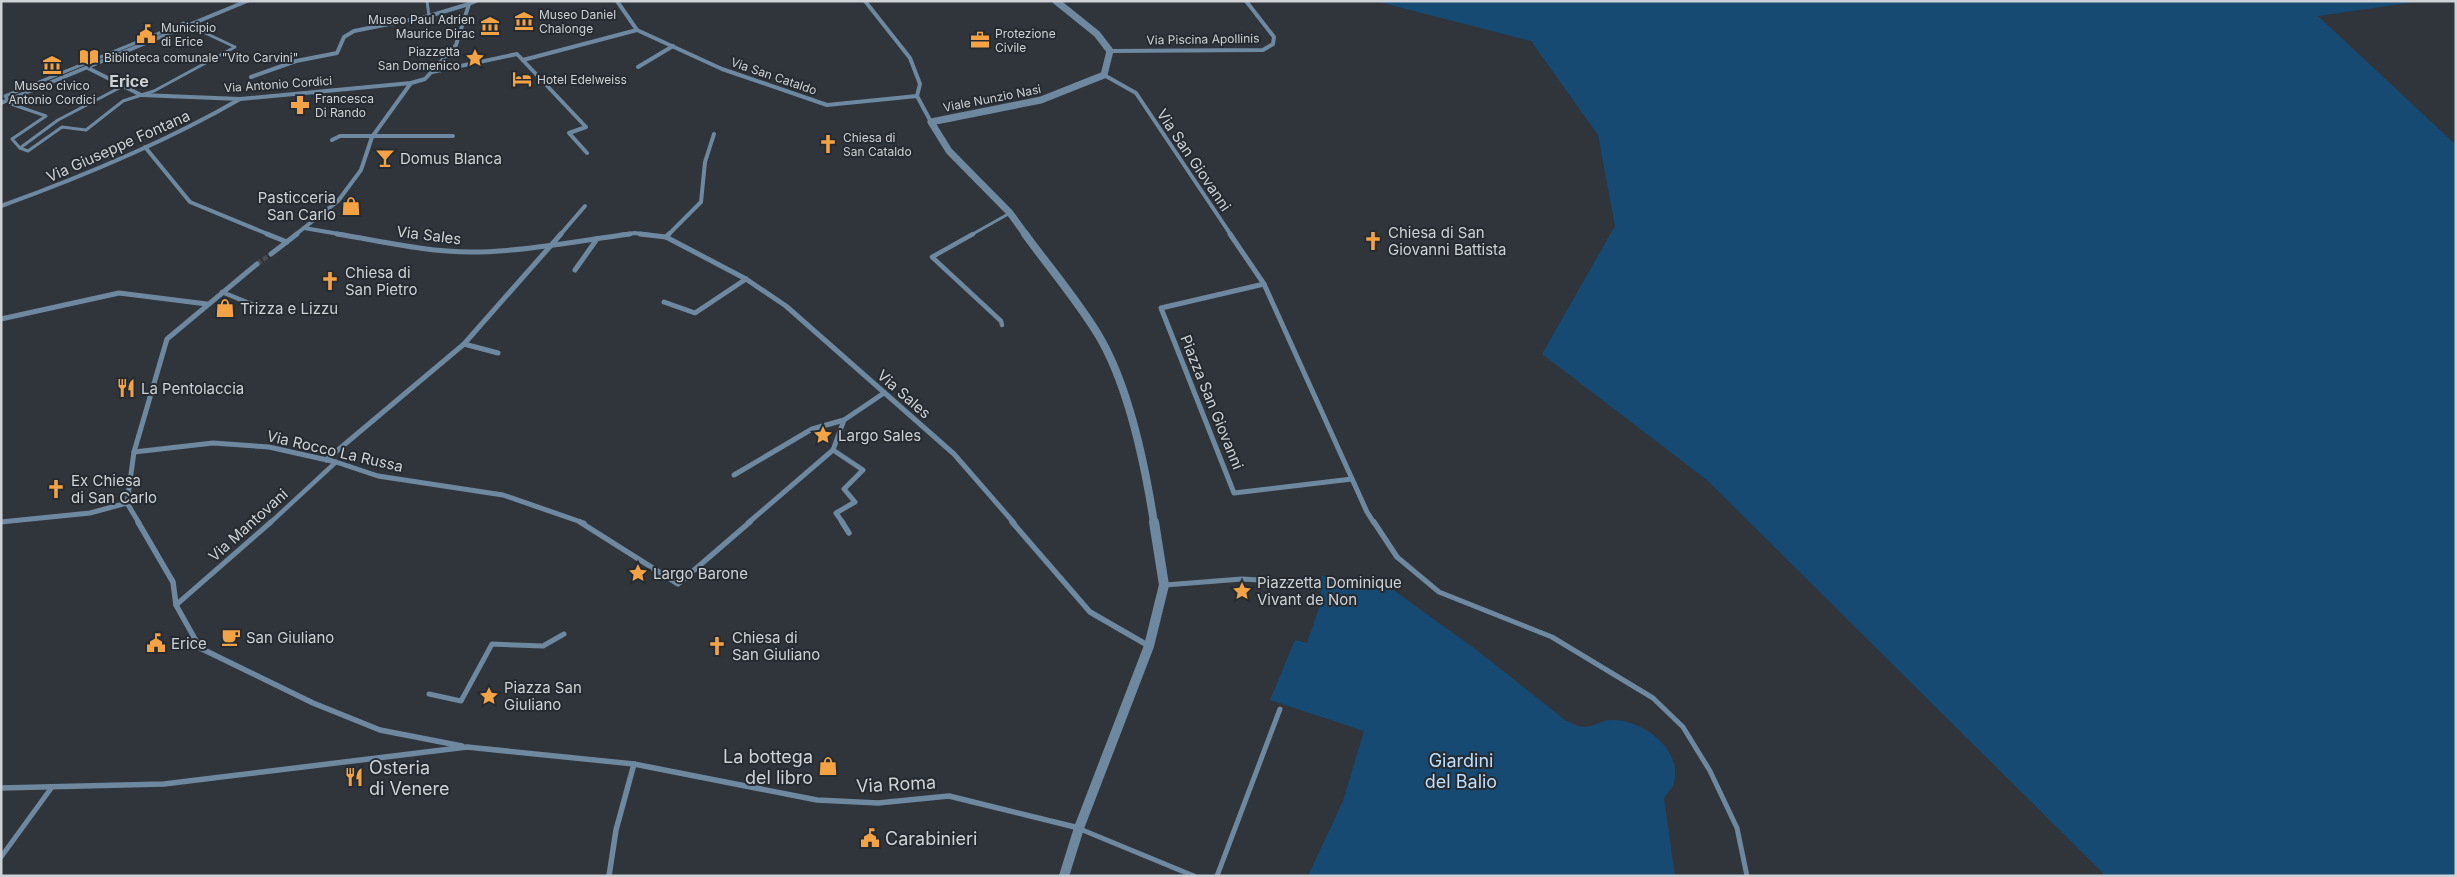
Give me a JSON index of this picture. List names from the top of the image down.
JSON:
{
  "streets": {
    "street": [
      "Via Piscina Apollinis",
      "Via San Cataldo",
      "Via Antonio Cordici",
      "Viale Nunzio Nasi",
      "Via Giuseppe Fontana",
      "Via San Giovanni",
      "Via Sales",
      "Piazza San Giovanni",
      "Via Rocco La Russa",
      "Via Mantovani",
      "Via Roma"
    ]
  },
  "crossings": [
    ["Via Antonio Cordici", "Via Giuseppe Fontana"],
    ["Viale Nunzio Nasi", "Via San Giovanni"],
    ["Via San Giovanni", "Piazza San Giovanni"],
    ["Via Rocco La Russa", "Via Mantovani"]
  ],
  "districts": ["Erice"],
  "parks": ["Giardini del Balio"],
  "places": {
    "museum": ["Museo Daniel Chalonge", "Museo Paul Adrien Maurice Dirac", "Museo civico Antonio Cordici"],
    "public building": ["Municipio di Erice", "Erice", "Carabinieri"],
    "office": ["Protezione Civile"],
    "library": ["Biblioteca comunale \"Vito Carvini\""],
    "place": [
      "Piazzetta San Domenico",
      "Largo Sales",
      "Largo Barone",
      "Piazzetta Dominique Vivant de Non",
      "Piazza San Giuliano"
    ],
    "hotel": ["Hotel Edelweiss"],
    "pharmacy": ["Francesca Di Rando"],
    "church": [
      "Chiesa di San Cataldo",
      "Chiesa di San Giovanni Battista",
      "Chiesa di San Pietro",
      "Ex Chiesa di San Carlo",
      "Chiesa di San Giuliano"
    ],
    "bar": ["Domus Blanca"],
    "shop": ["Pasticceria San Carlo", "Trizza e Lizzu", "La bottega del libro"],
    "restaurant": ["La Pentolaccia", "Osteria di Venere"],
    "cafe": ["San Giuliano"]
  }
}
